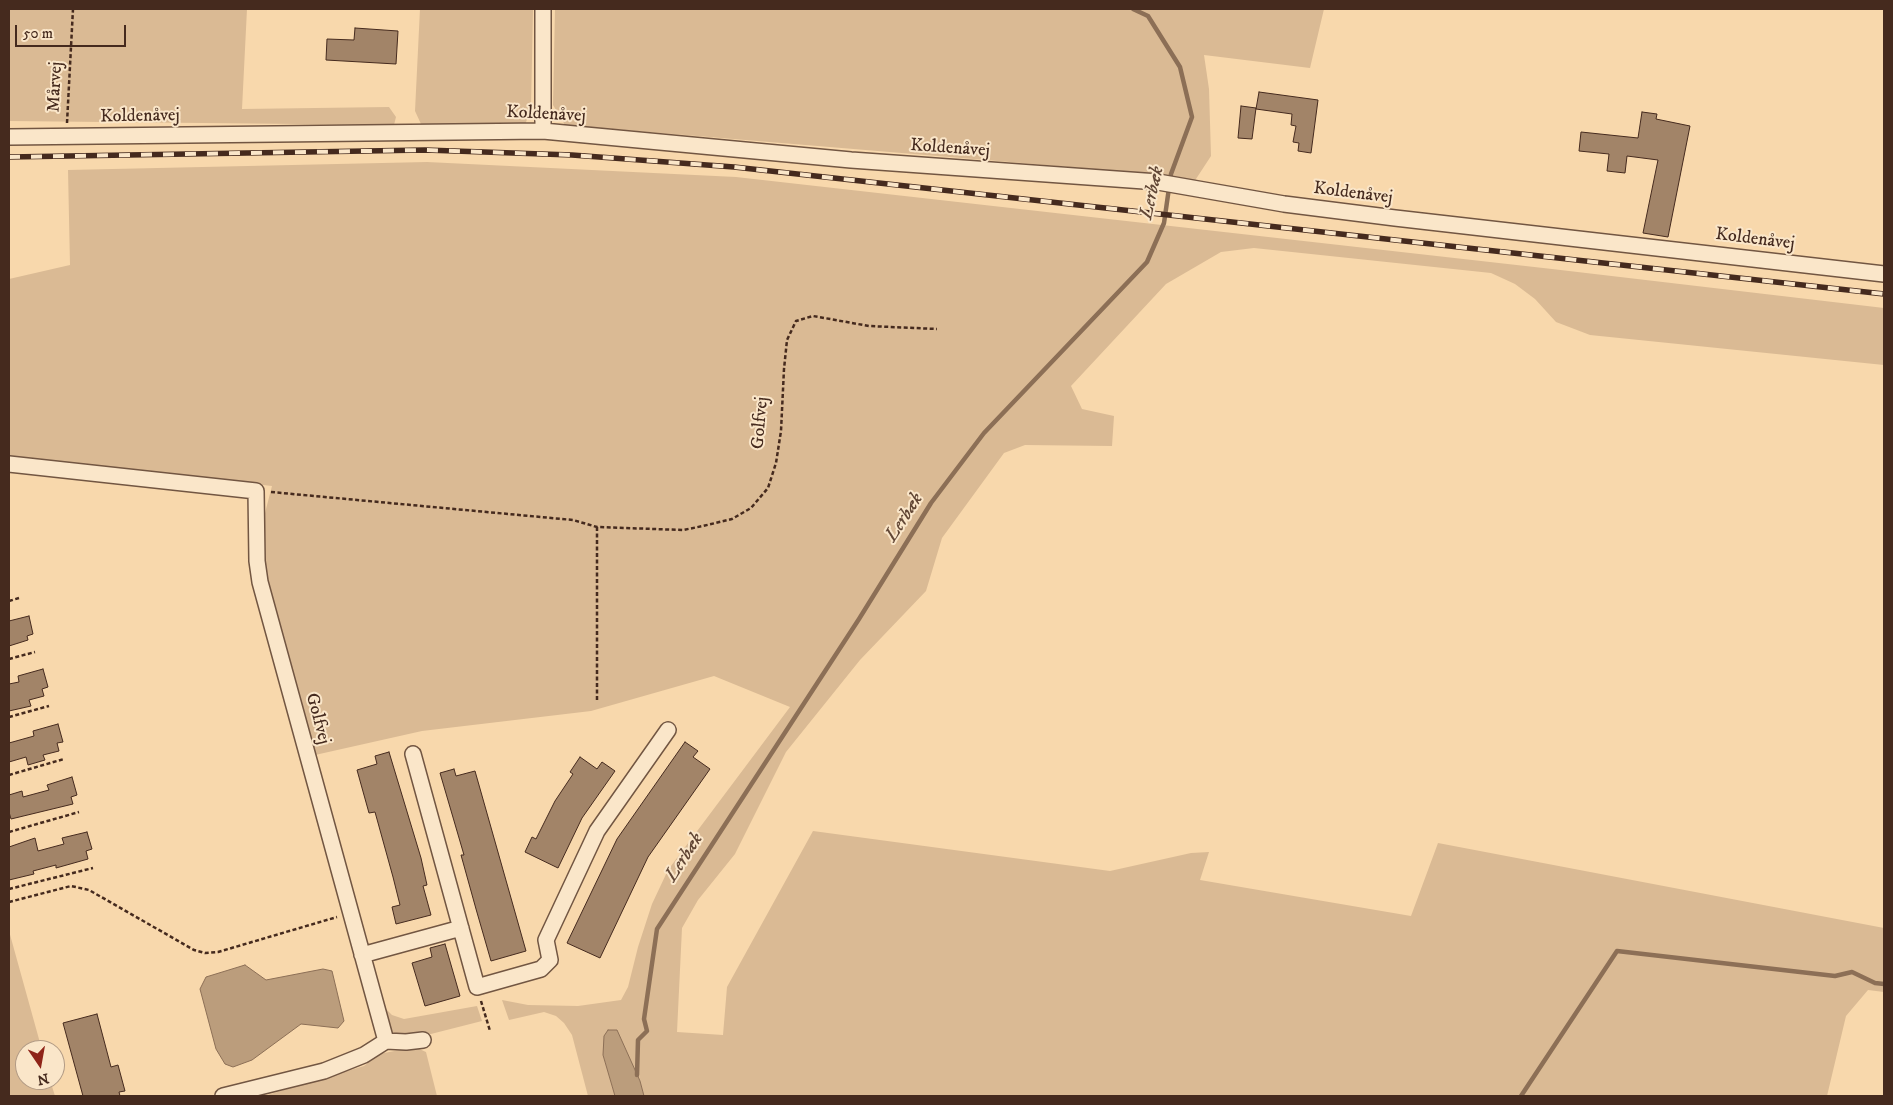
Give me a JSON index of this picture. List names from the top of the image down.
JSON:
{
  "streets": {
    "street": ["Koldenåvej", "Golfvej"],
    "path": ["Mårvej"]
  },
  "crossings": [
    ["Mårvej", "Koldenåvej"]
  ],
  "water": ["Lerbæk"],
  "scale_bar": "50 m",
  "north": "bottom"
}
